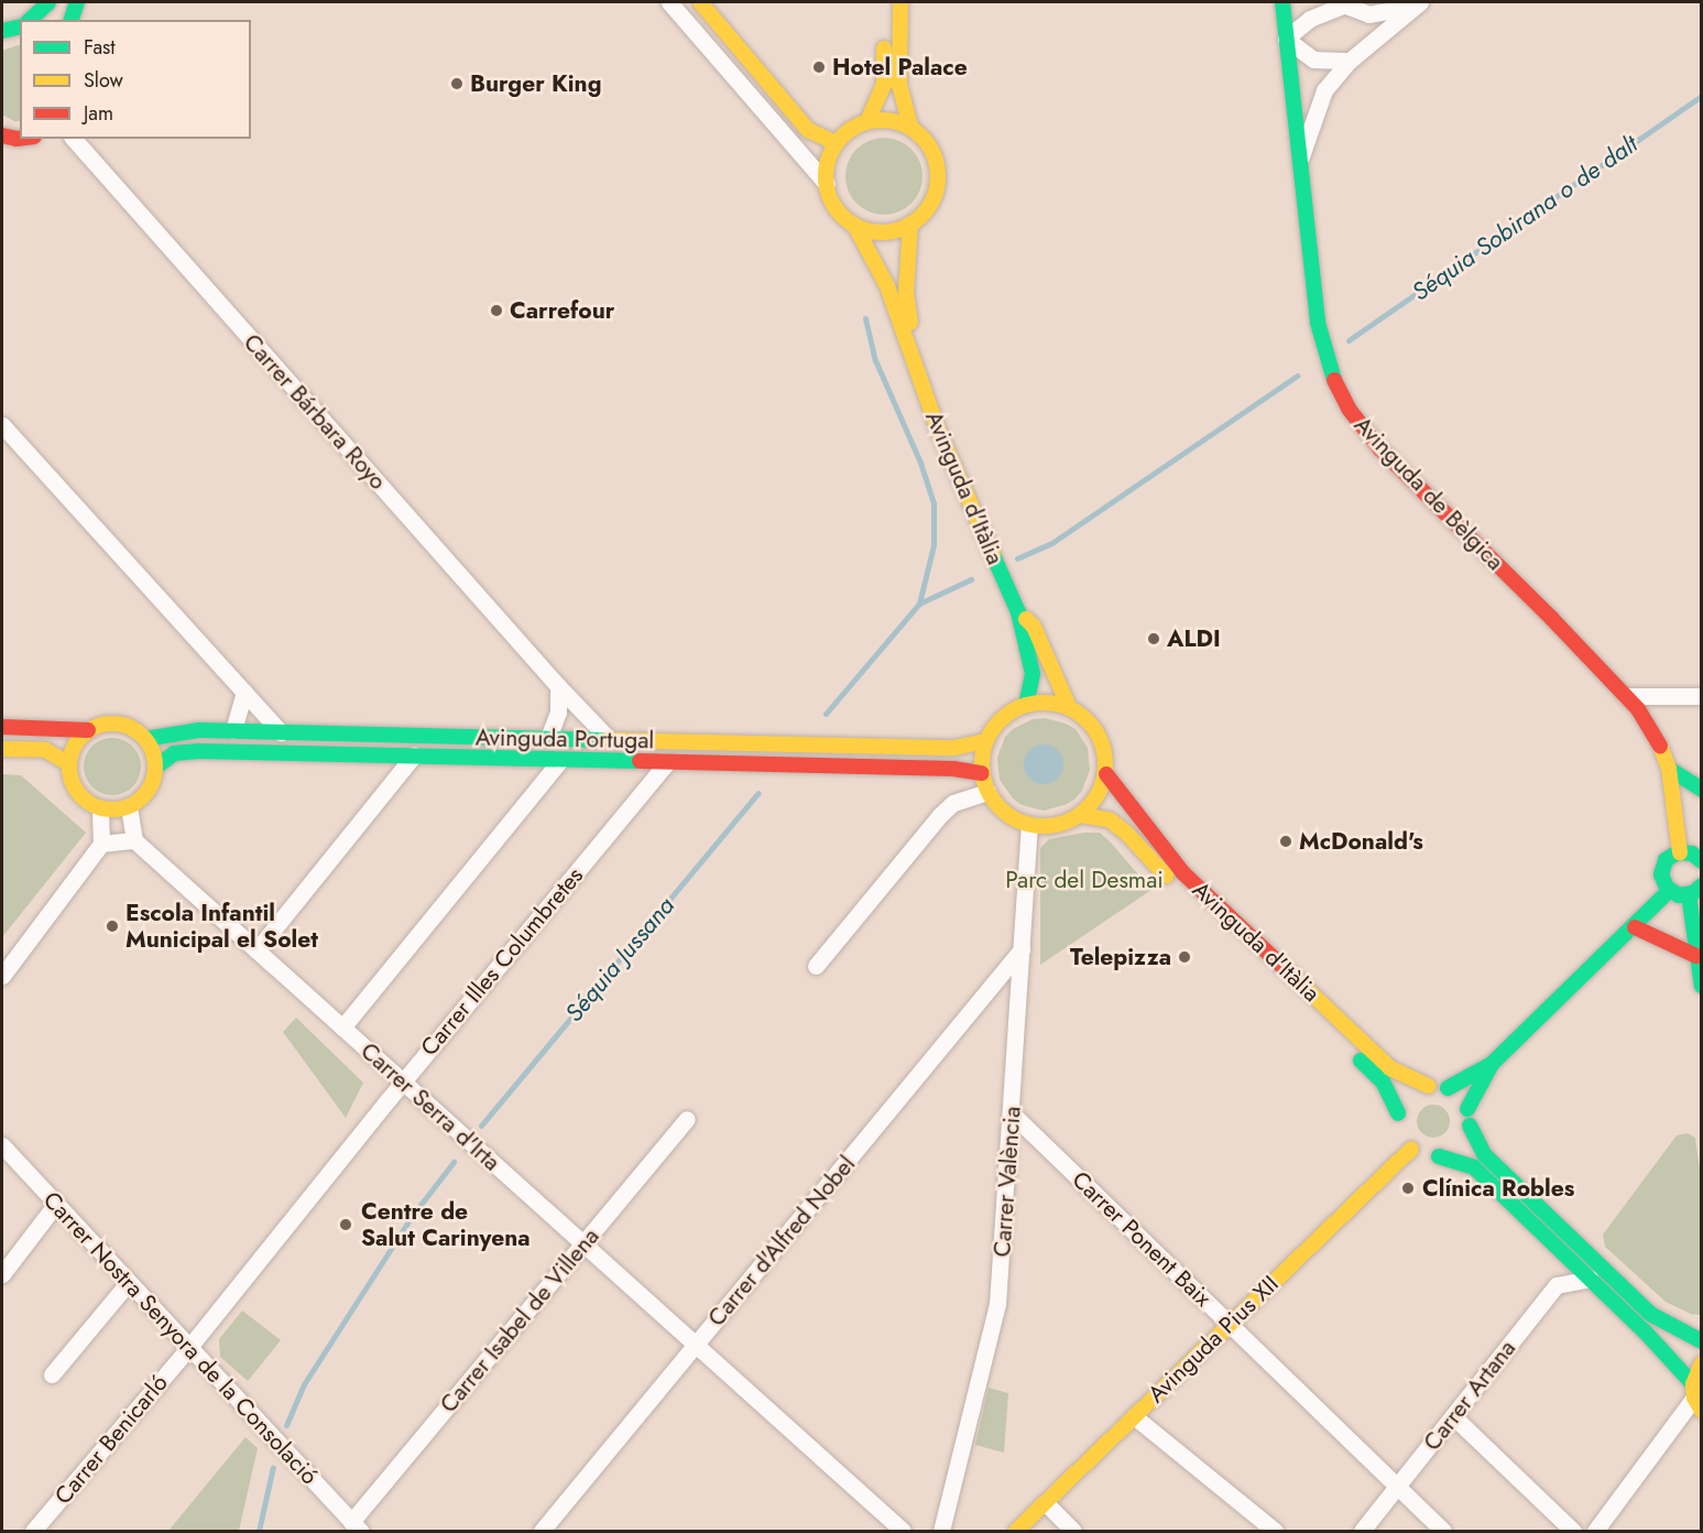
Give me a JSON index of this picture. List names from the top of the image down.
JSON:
{
  "streets": {
    "main road": [
      "Avinguda d'Itàlia",
      "Avinguda de Bèlgica",
      "Avinguda Portugal",
      "Avinguda Pius XII"
    ],
    "street": [
      "Carrer Bárbara Royo",
      "Carrer Illes Columbretes",
      "Carrer Serra d'Irta",
      "Carrer València",
      "Carrer Ponent Baix",
      "Carrer d'Alfred Nobel",
      "Carrer Isabel de Villena",
      "Carrer Nostra Senyora de la Consolació",
      "Carrer Artana",
      "Carrer Benicarló"
    ]
  },
  "crossings": [
    ["Carrer Bárbara Royo", "Avinguda Portugal"],
    ["Avinguda d'Itàlia", "Avinguda Portugal"],
    ["Avinguda d'Itàlia", "Carrer València"],
    ["Avinguda d'Itàlia", "Avinguda Pius XII"],
    ["Avinguda Portugal", "Carrer Illes Columbretes"],
    ["Avinguda Portugal", "Carrer València"],
    ["Carrer Illes Columbretes", "Carrer Serra d'Irta"],
    ["Carrer Illes Columbretes", "Carrer Nostra Senyora de la Consolació"],
    ["Carrer Illes Columbretes", "Carrer Benicarló"],
    ["Carrer Serra d'Irta", "Carrer d'Alfred Nobel"],
    ["Carrer Serra d'Irta", "Carrer Isabel de Villena"],
    ["Carrer València", "Carrer Ponent Baix"],
    ["Carrer València", "Carrer d'Alfred Nobel"],
    ["Carrer Ponent Baix", "Avinguda Pius XII"],
    ["Carrer Ponent Baix", "Carrer Artana"],
    ["Carrer Isabel de Villena", "Carrer Nostra Senyora de la Consolació"],
    ["Carrer Nostra Senyora de la Consolació", "Carrer Benicarló"]
  ],
  "water": ["Séquia Sobirana o de dalt", "Séquia Jussana"],
  "parks": ["Parc del Desmai"],
  "places": [
    "Hotel Palace",
    "Burger King",
    "Carrefour",
    "ALDI",
    "McDonald's",
    "Escola Infantil Municipal el Solet",
    "Telepizza",
    "Clínica Robles",
    "Centre de Salut Carinyena"
  ],
  "legend": ["Fast", "Slow", "Jam"]
}
